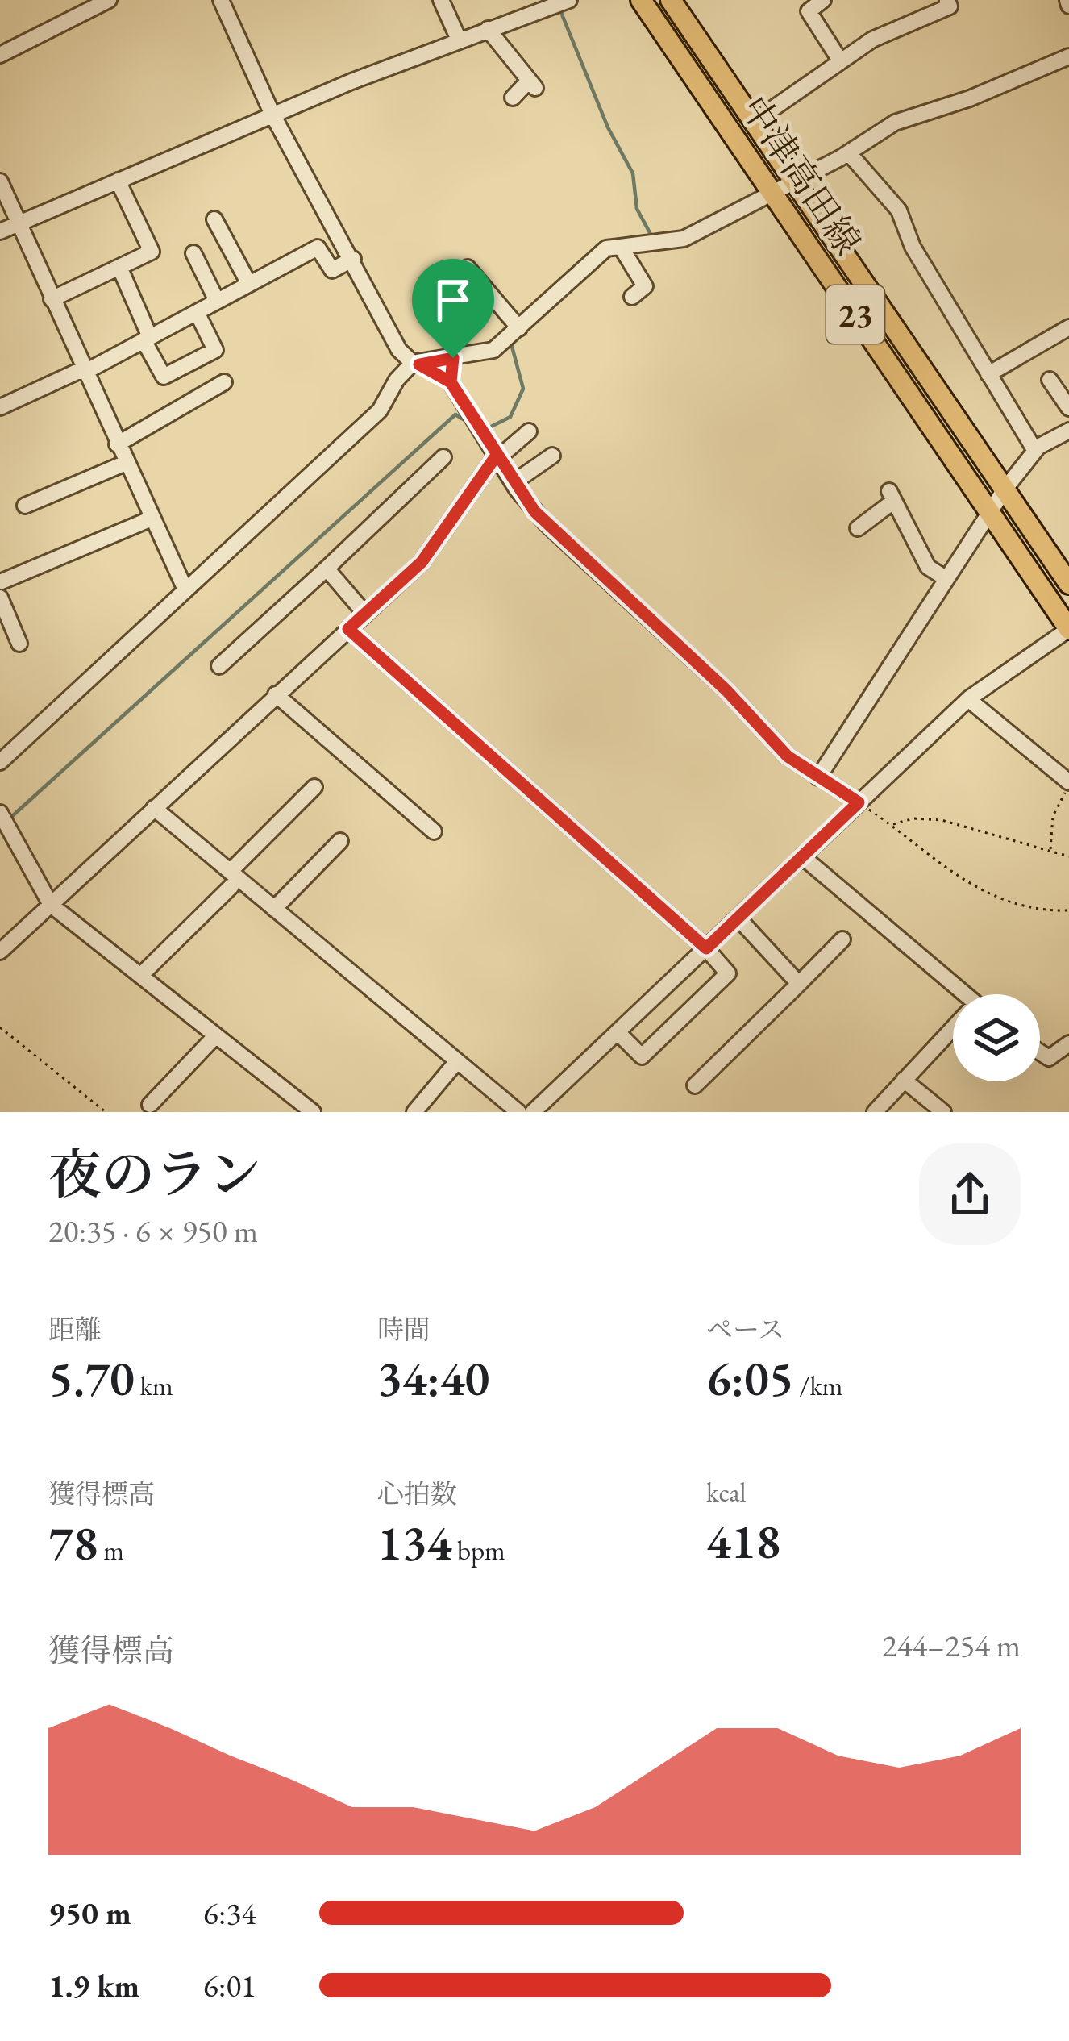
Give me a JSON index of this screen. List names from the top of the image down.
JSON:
{
  "streets": {
    "main road": ["中津高田線", "23"]
  },
  "page": {
    "heading": ["夜のラン", "20:35 · 6 × 950 m"],
    "stats": [
      ["距離", "5.70 km"],
      ["時間", "34:40"],
      ["ペース", "6:05 /km"],
      ["獲得標高", "78 m"],
      ["心拍数", "134 bpm"],
      ["kcal", "418"]
    ],
    "chart": ["獲得標高", "244–254 m"],
    "list": [
      {
        "name": "950 m",
        "note": "6:34"
      },
      {
        "name": "1.9 km",
        "note": "6:01"
      }
    ]
  }
}
